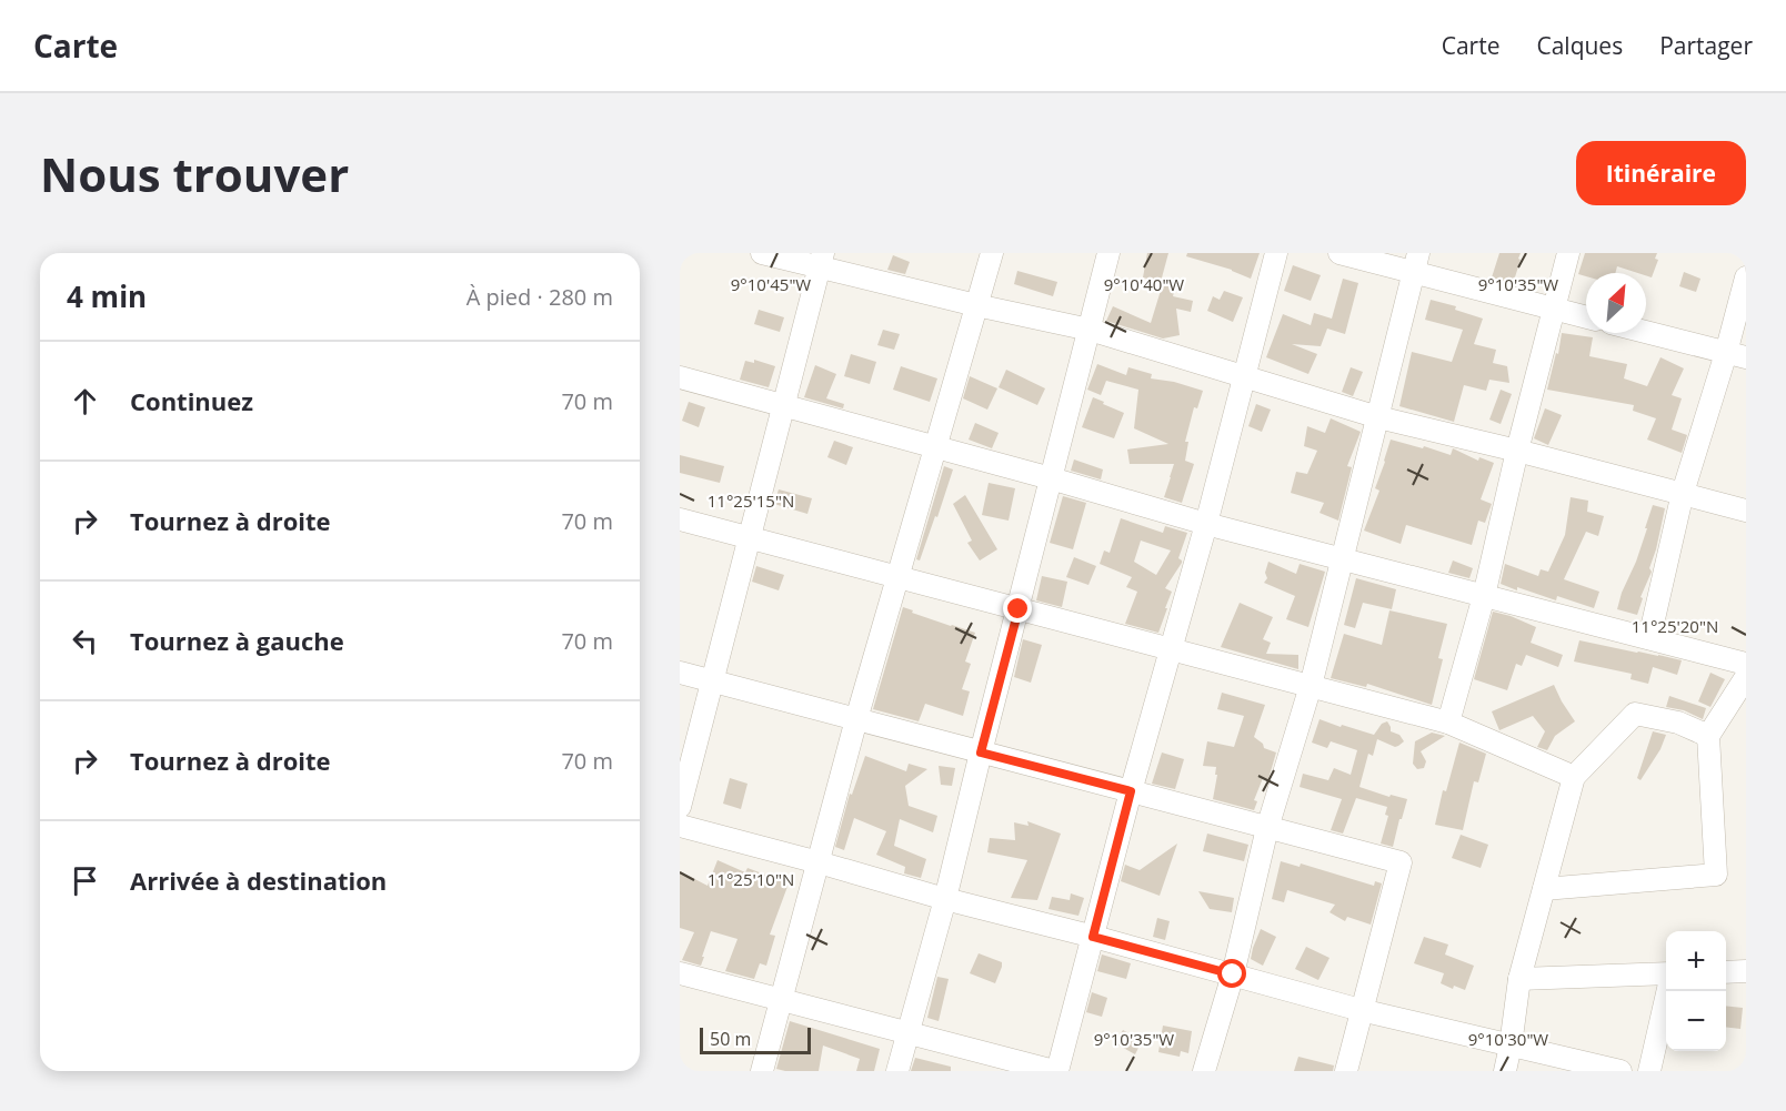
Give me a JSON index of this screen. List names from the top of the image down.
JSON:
{
  "scale_bar": "50 m",
  "north": "top right",
  "page": {
    "header": "Carte",
    "nav": ["Carte", "Calques", "Partager"],
    "buttons": "Itinéraire",
    "title": "Nous trouver",
    "heading": ["4 min", "À pied · 280 m"],
    "list": [
      ["Continuez", "70 m"],
      ["Tournez à droite", "70 m"],
      ["Tournez à gauche", "70 m"],
      ["Tournez à droite", "70 m"],
      "Arrivée à destination"
    ],
    "map_buttons": ["+", "−"],
    "scale": "50 m"
  },
  "coordinates": [
    "9°10'45\"W",
    "9°10'40\"W",
    "9°10'35\"W",
    "11°25'15\"N",
    "11°25'20\"N",
    "11°25'10\"N",
    "9°10'30\"W"
  ]
}
